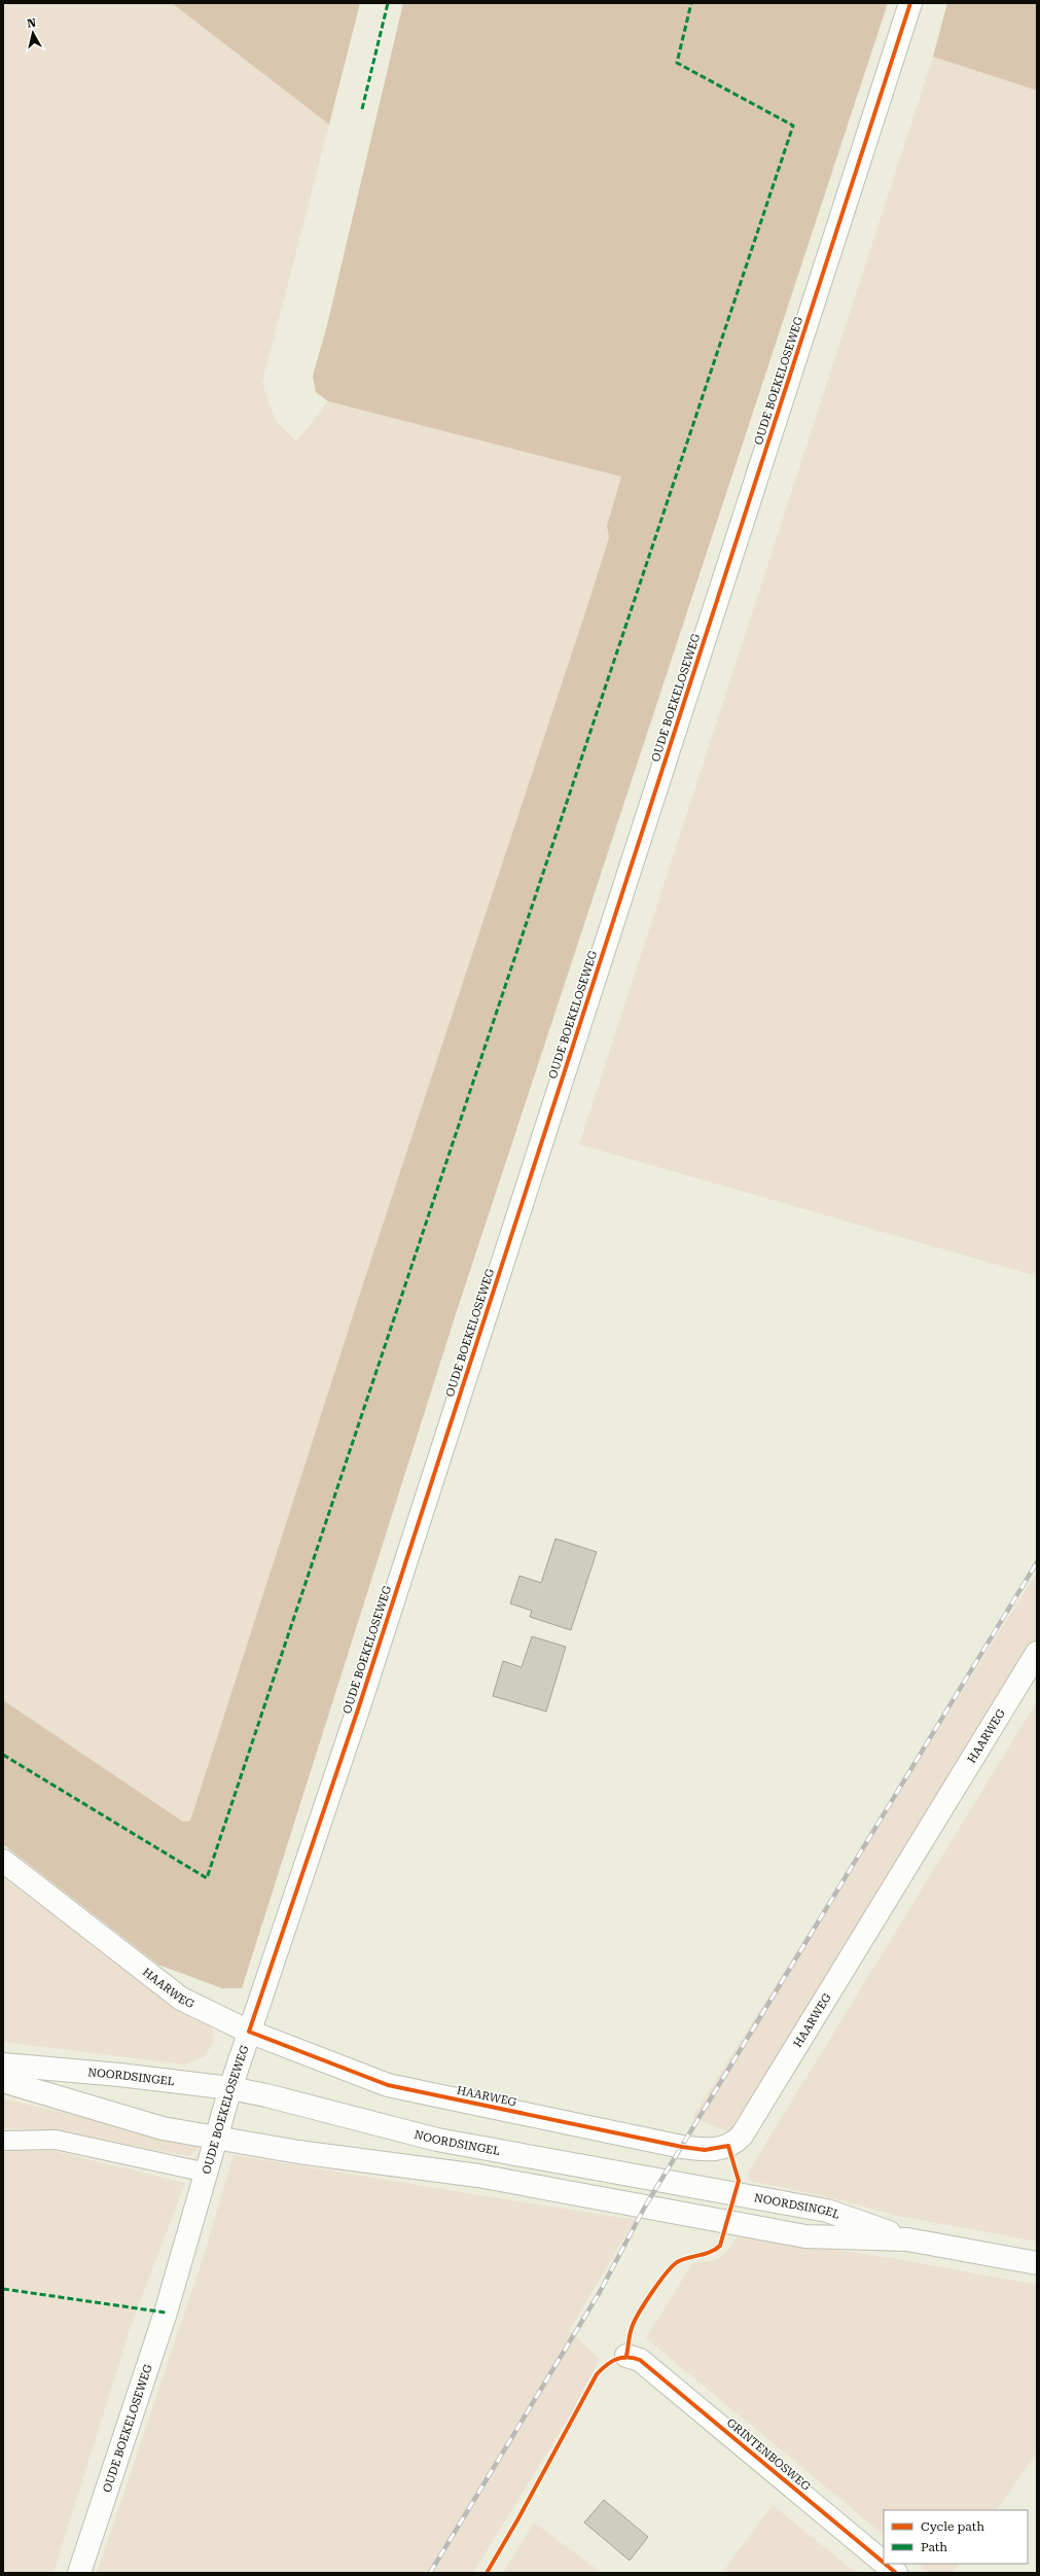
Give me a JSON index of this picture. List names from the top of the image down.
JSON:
{
  "streets": {
    "street": [
      "OUDE BOEKELOSEWEG",
      "HAARWEG",
      "NOORDSINGEL",
      "GRINTENBOSWEG"
    ]
  },
  "crossings": [
    ["OUDE BOEKELOSEWEG", "HAARWEG"],
    ["OUDE BOEKELOSEWEG", "NOORDSINGEL"]
  ],
  "legend": ["Cycle path", "Path"],
  "north": "top"
}
